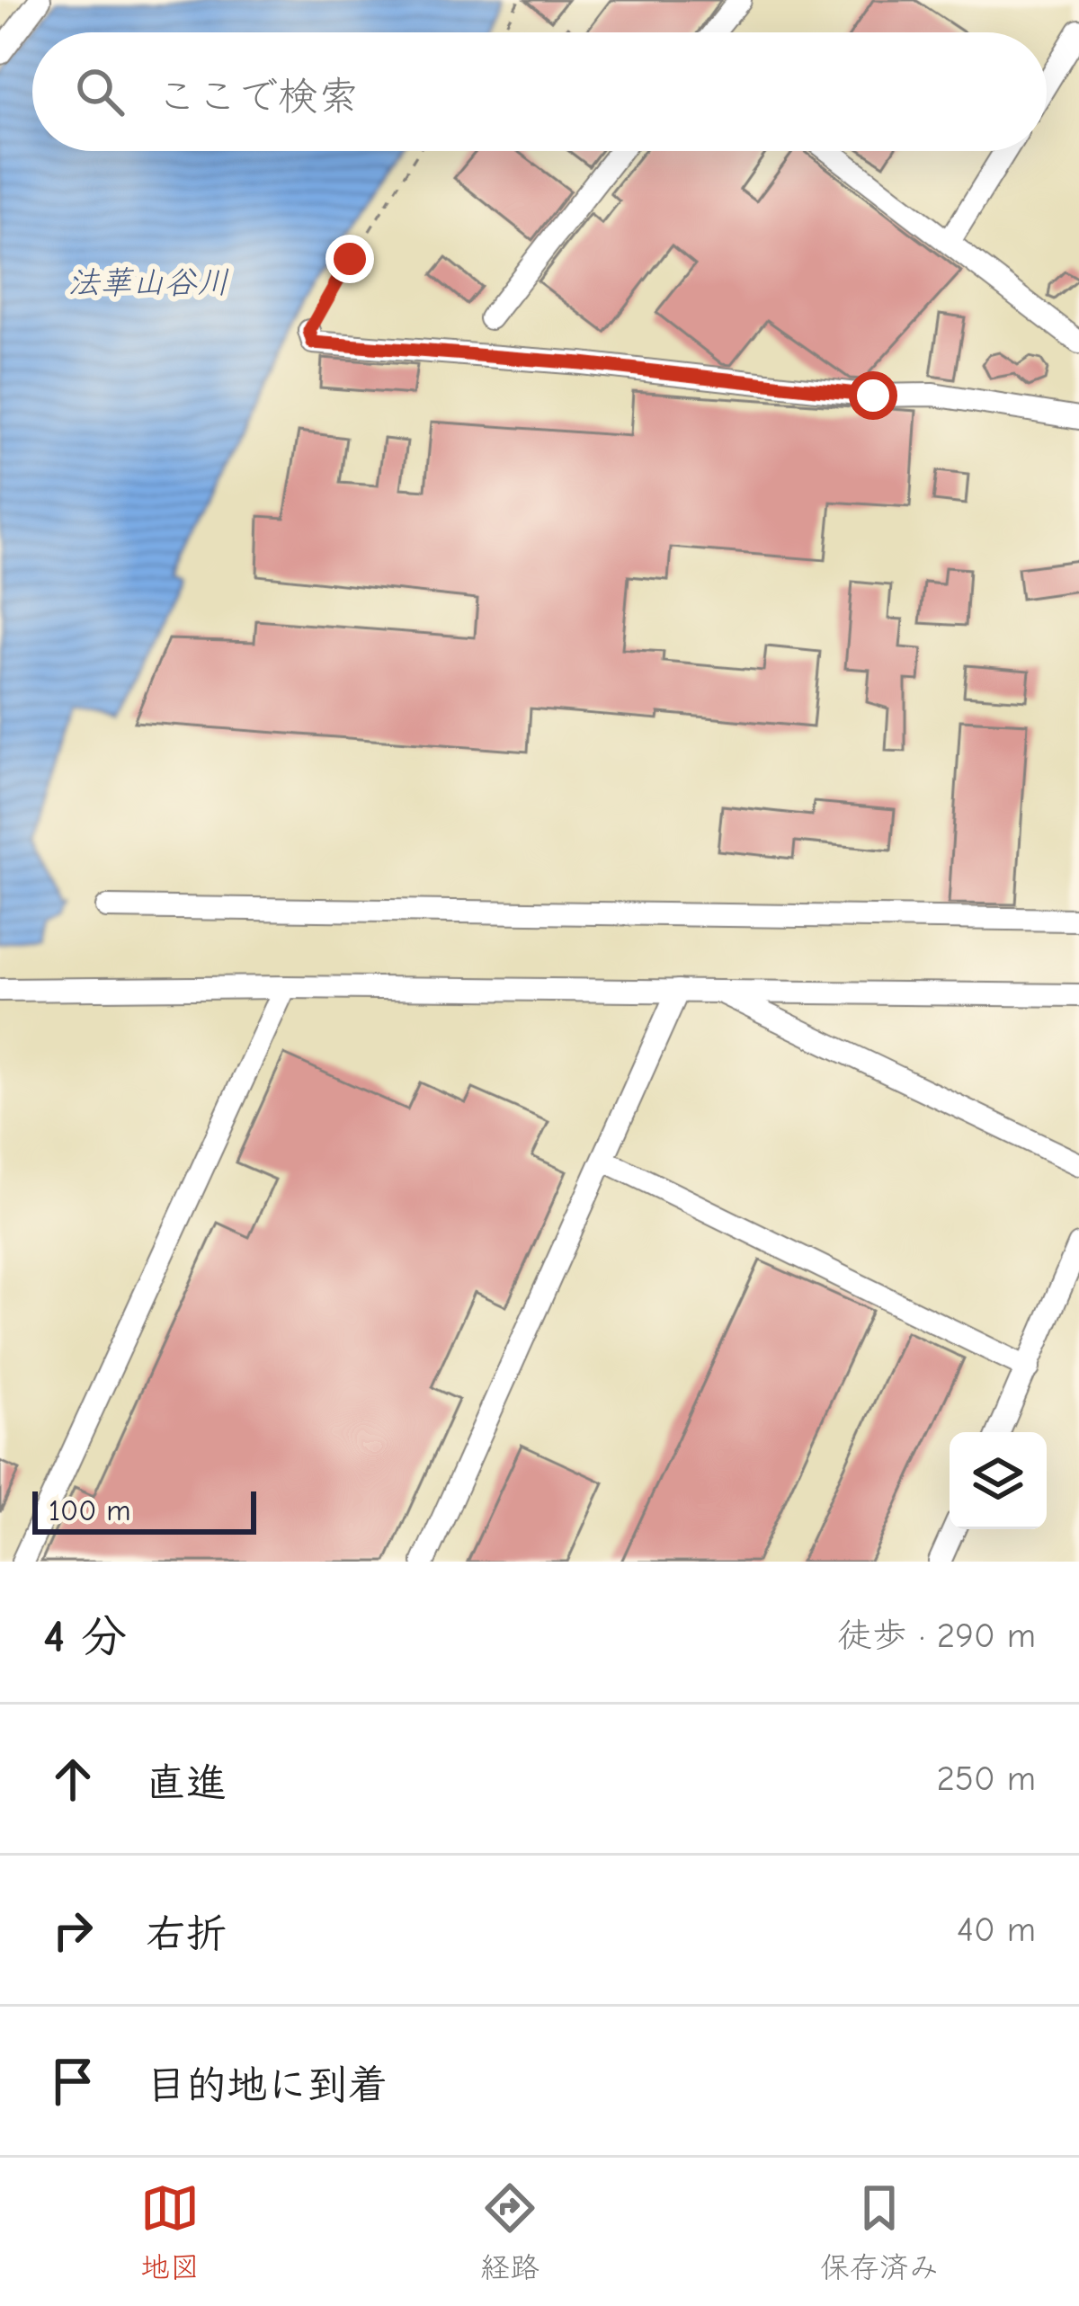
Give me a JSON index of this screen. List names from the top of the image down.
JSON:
{
  "water": ["法華山谷川"],
  "scale_bar": "100 m",
  "page": {
    "search": "ここで検索",
    "scale": "100 m",
    "heading": ["4 分", "徒歩 · 290 m"],
    "list": [
      ["直進", "250 m"],
      ["右折", "40 m"],
      "目的地に到着"
    ],
    "nav": ["地図", "経路", "保存済み"]
  }
}
